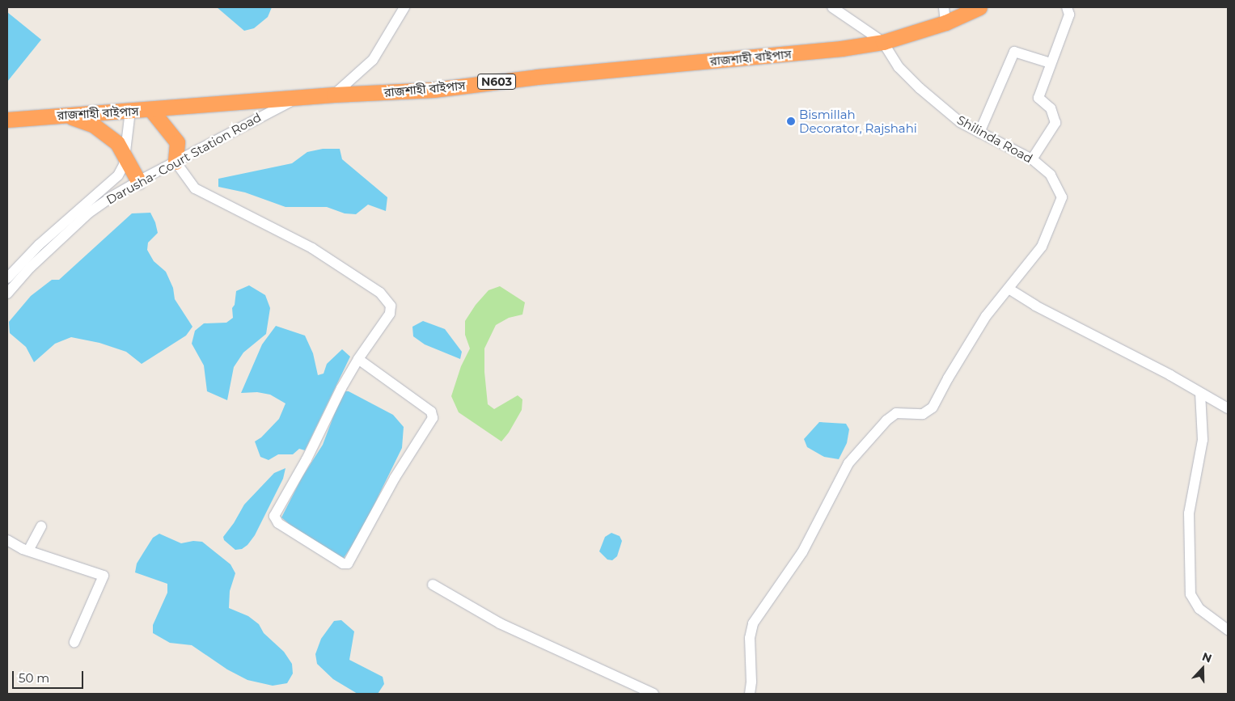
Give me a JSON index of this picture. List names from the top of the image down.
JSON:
{
  "streets": {
    "highway": ["রাজশাহী বাইপাস", "N603"],
    "street": ["Shilinda Road", "Darusha- Court Station Road"]
  },
  "crossings": [
    ["রাজশাহী বাইপাস", "Shilinda Road"],
    ["রাজশাহী বাইপাস", "Darusha- Court Station Road"]
  ],
  "places": ["Bismillah Decorator, Rajshahi"],
  "scale_bar": "50 m",
  "north": "top"
}
